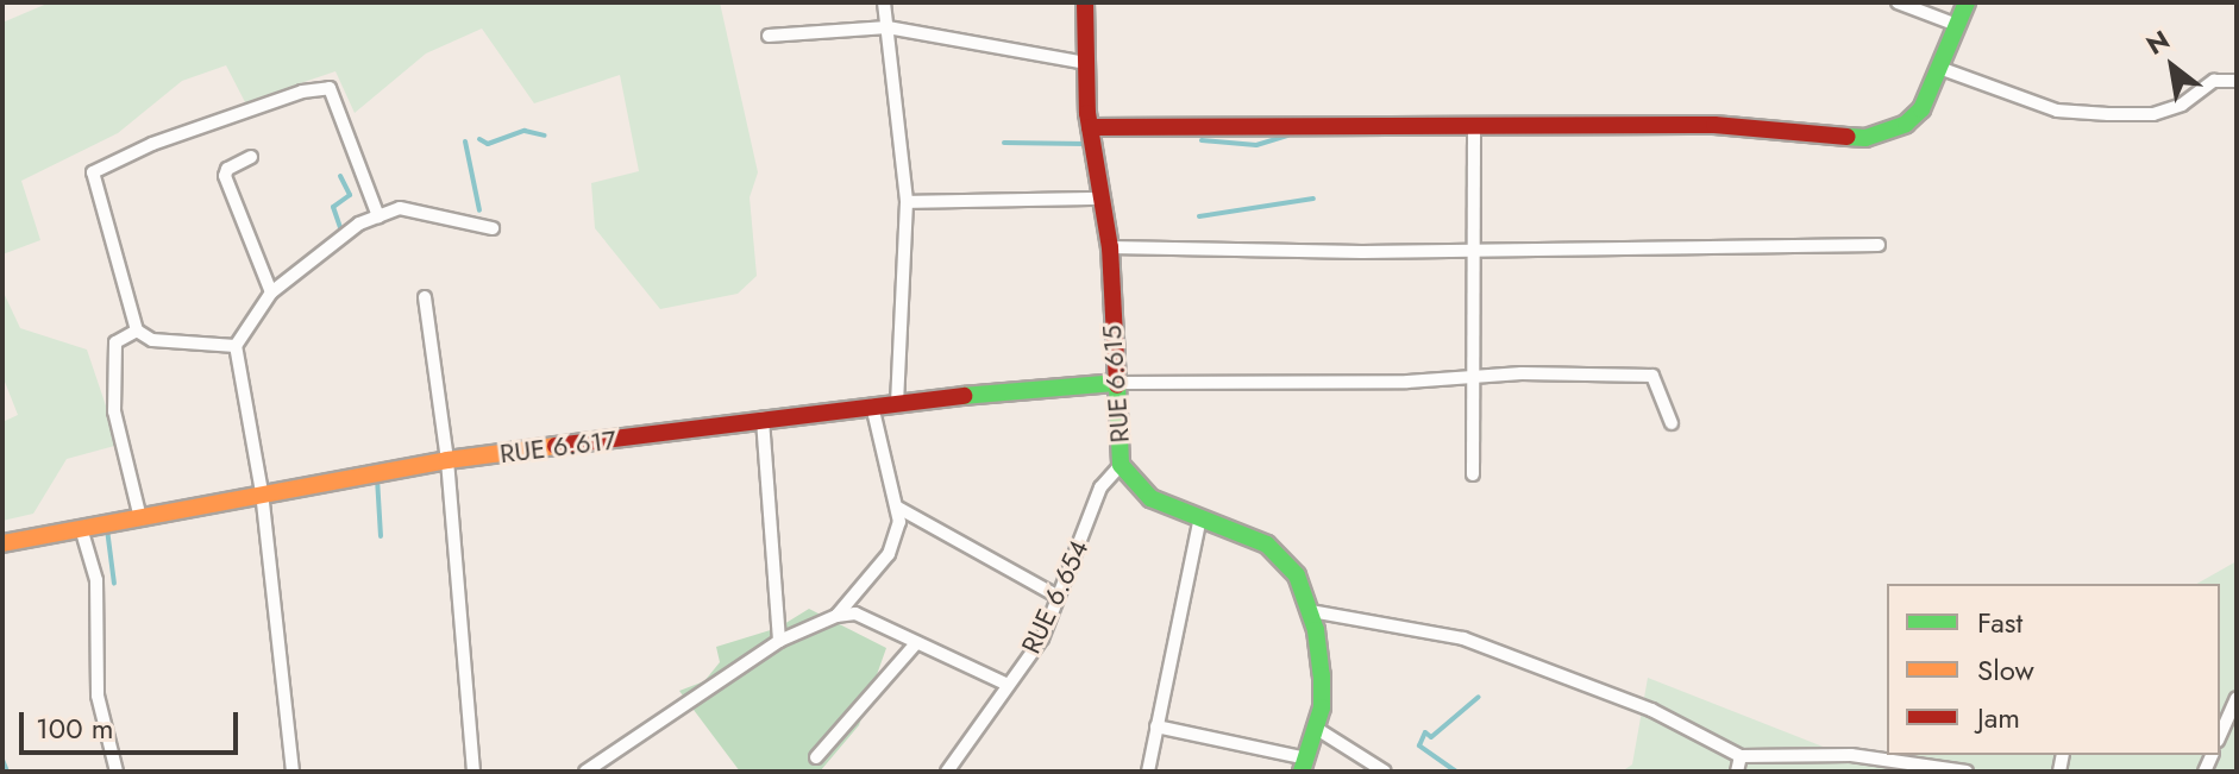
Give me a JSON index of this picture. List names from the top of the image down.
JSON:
{
  "streets": {
    "street": ["RUE 6.615", "RUE 6.617", "RUE 6.654"]
  },
  "crossings": [
    ["RUE 6.615", "RUE 6.617"],
    ["RUE 6.615", "RUE 6.654"]
  ],
  "legend": ["Fast", "Slow", "Jam"],
  "scale_bar": "100 m",
  "north": "top left"
}
